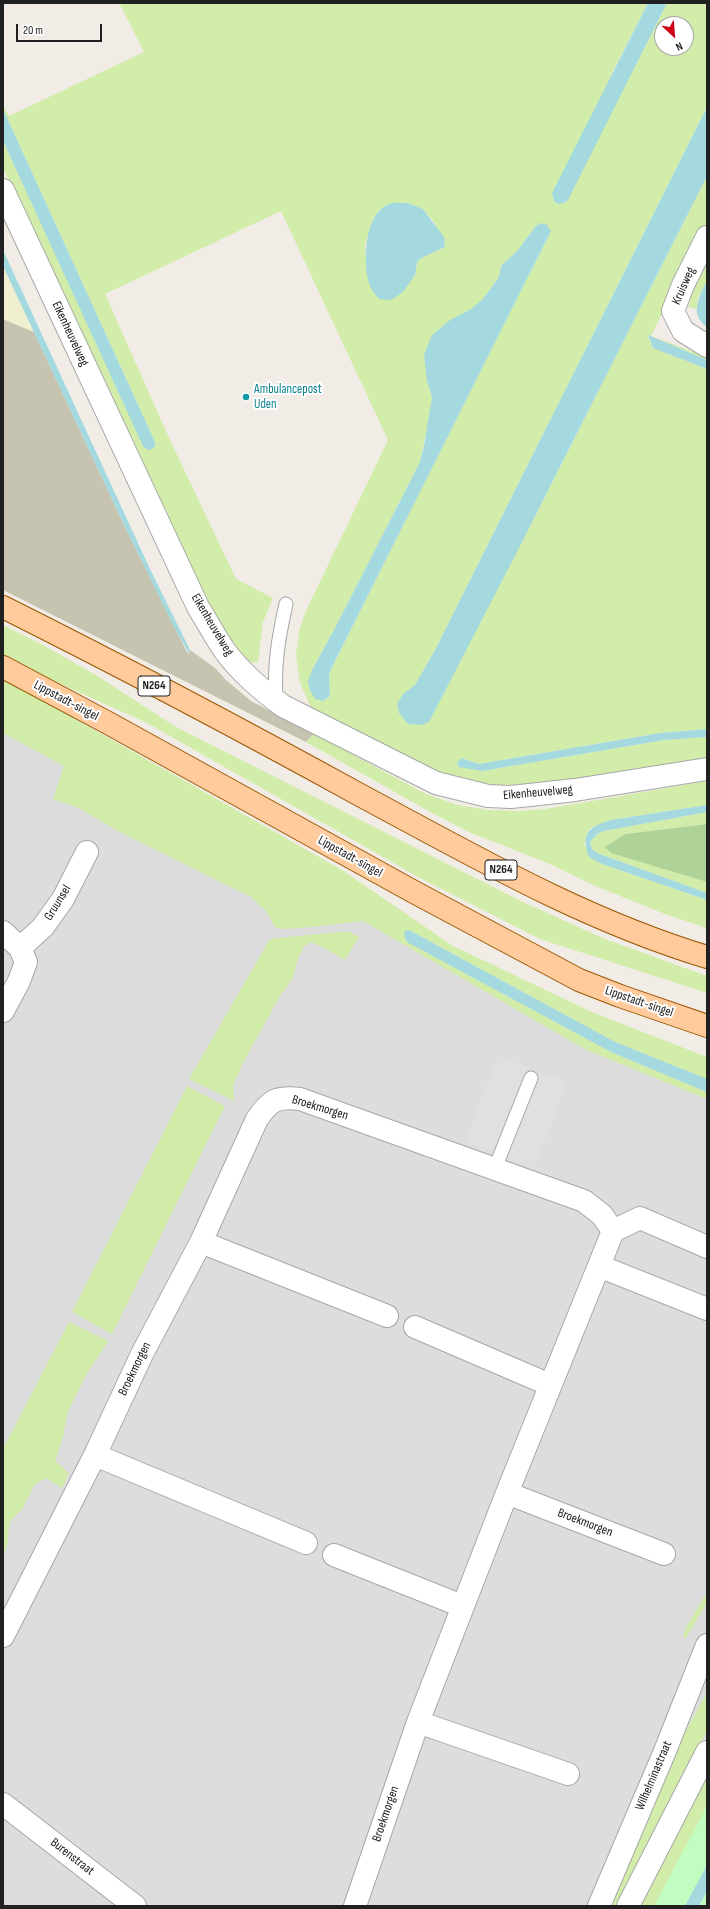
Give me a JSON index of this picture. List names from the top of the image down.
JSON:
{
  "streets": {
    "main road": ["N264", "Lippstadt-singel"],
    "street": [
      "Kruisweg",
      "Eikenheuvelweg",
      "Gruunsel",
      "Broekmorgen",
      "Wilhelminastraat",
      "Burenstraat"
    ]
  },
  "places": ["Ambulancepost Uden"],
  "scale_bar": "20 m",
  "north": "bottom right"
}
